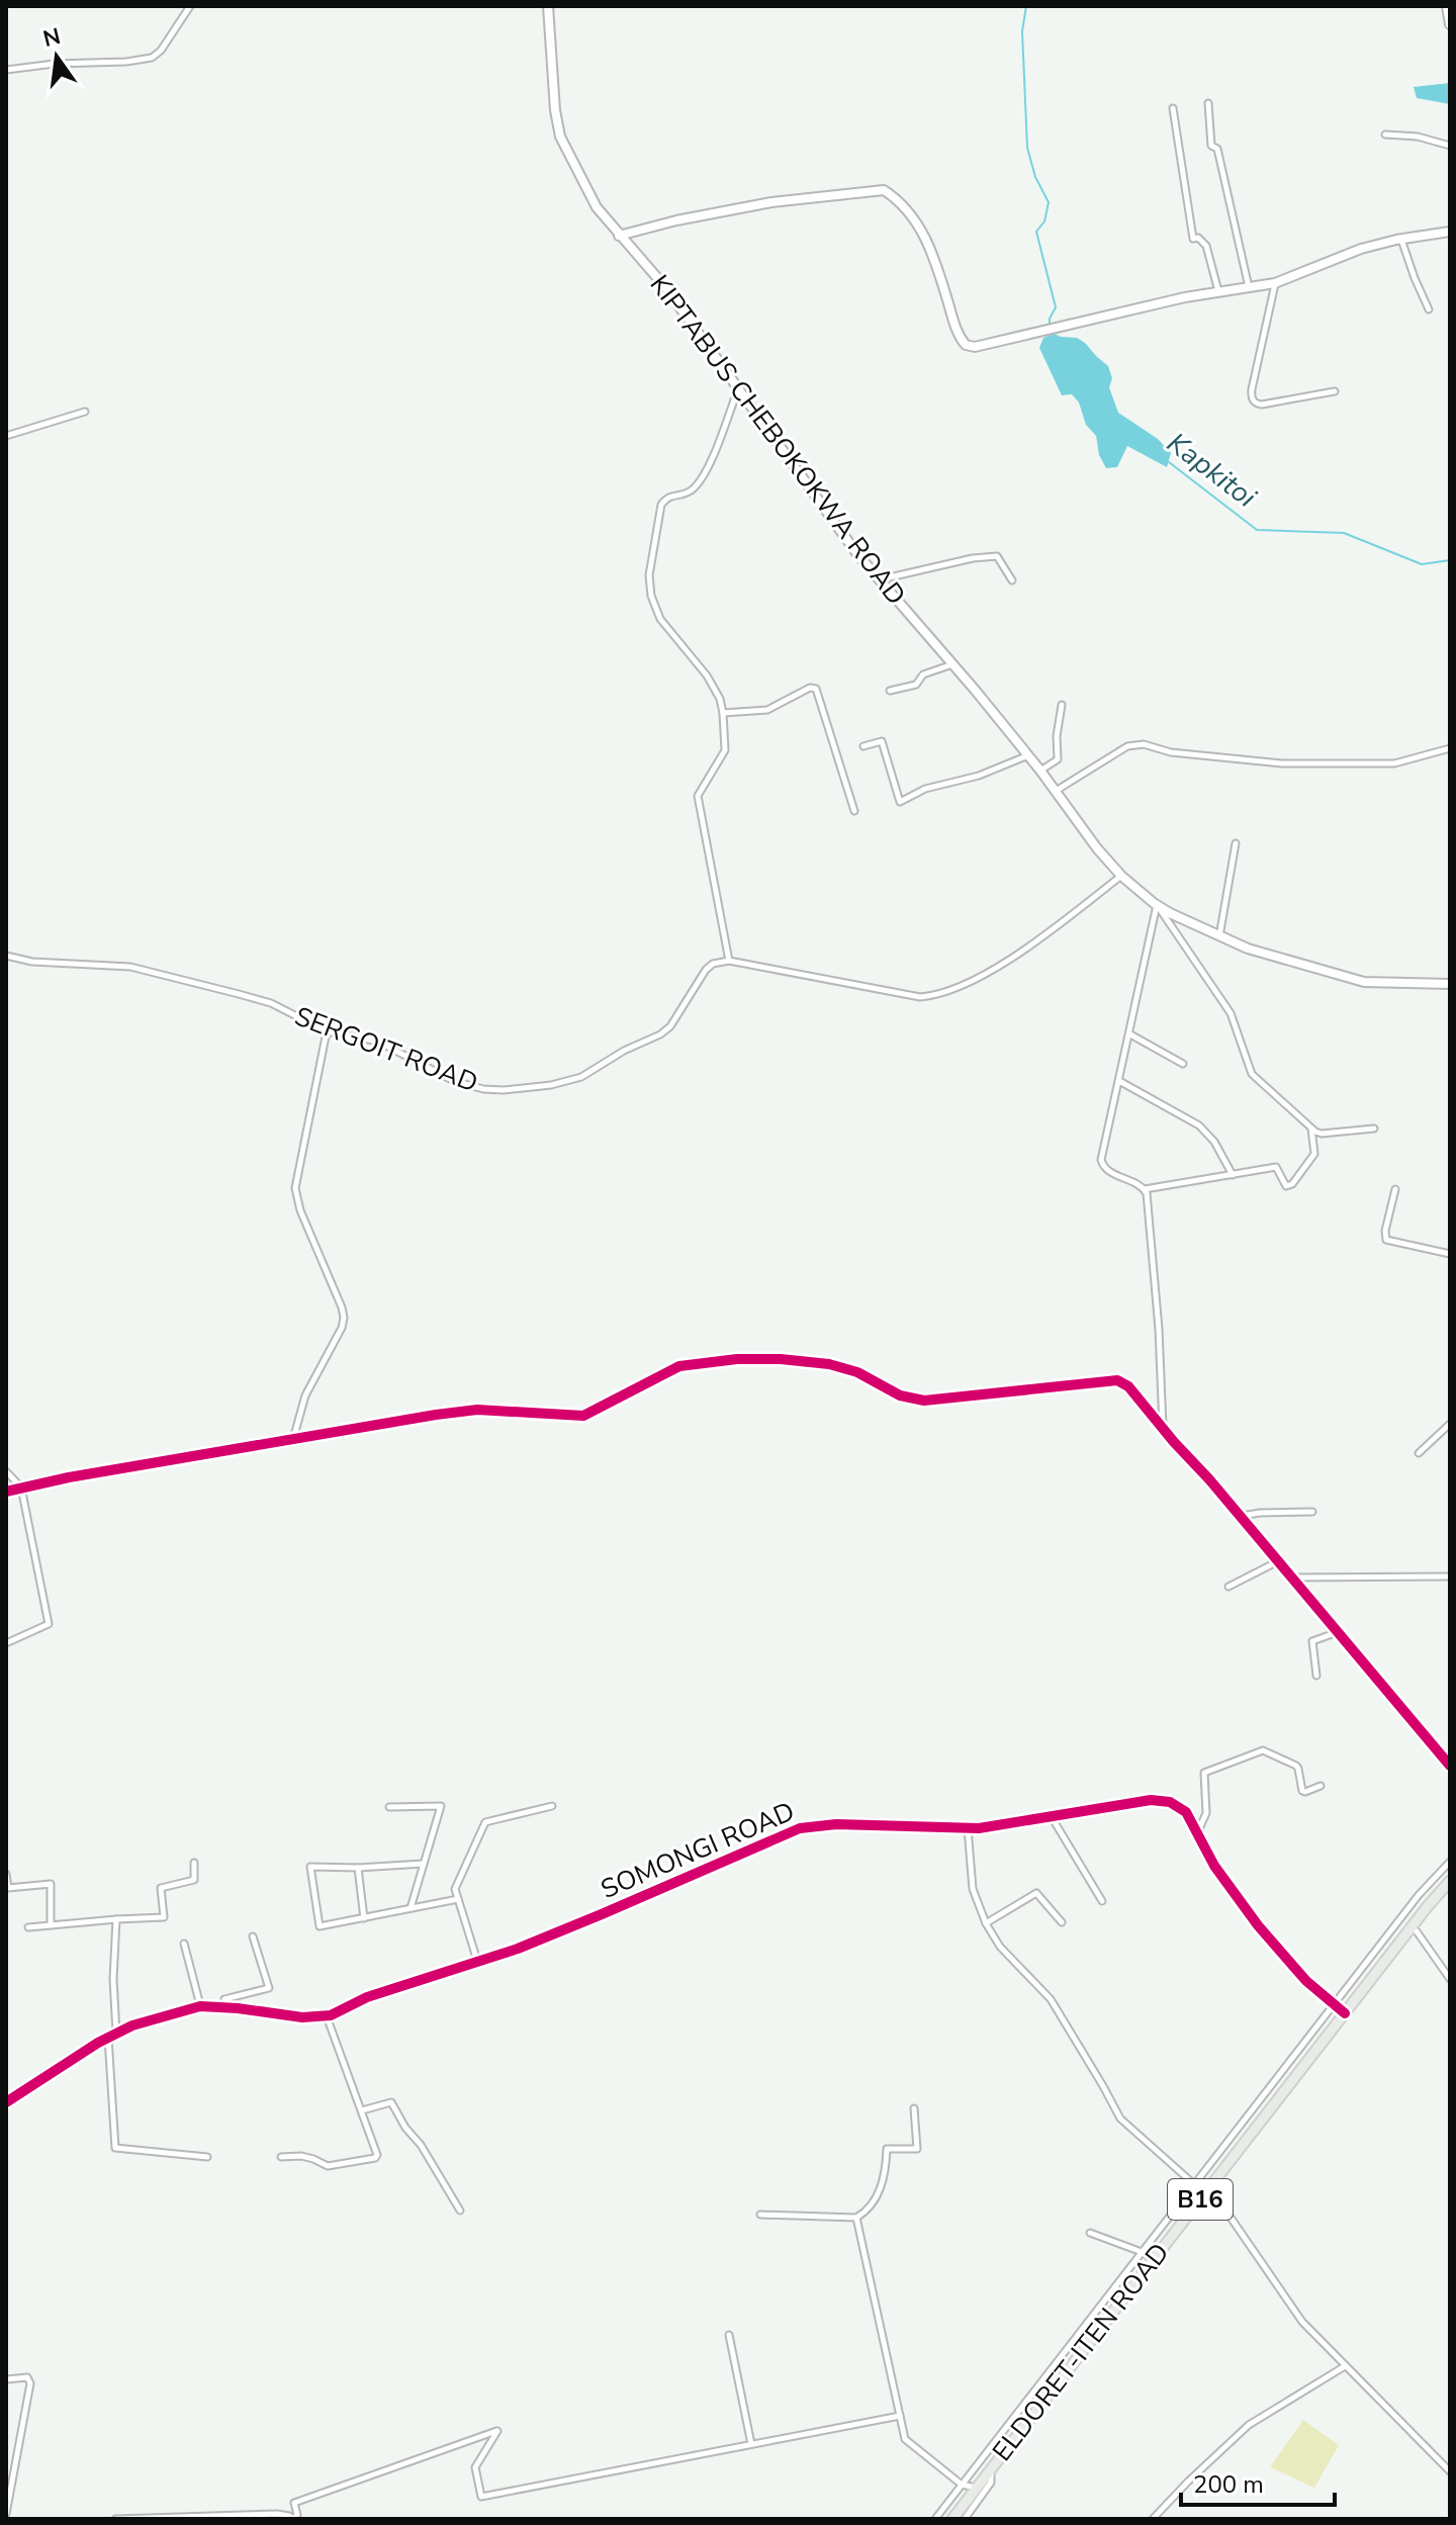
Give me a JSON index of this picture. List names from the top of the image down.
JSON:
{
  "streets": {
    "main road": ["B16", "ELDORET-ITEN ROAD"],
    "street": ["KIPTABUS CHEBOKOKWA ROAD", "SERGOIT ROAD", "SOMONGI ROAD"]
  },
  "crossings": [
    ["SOMONGI ROAD", "ELDORET-ITEN ROAD"]
  ],
  "water": ["Kapkitoi"],
  "scale_bar": "200 m",
  "north": "top"
}
